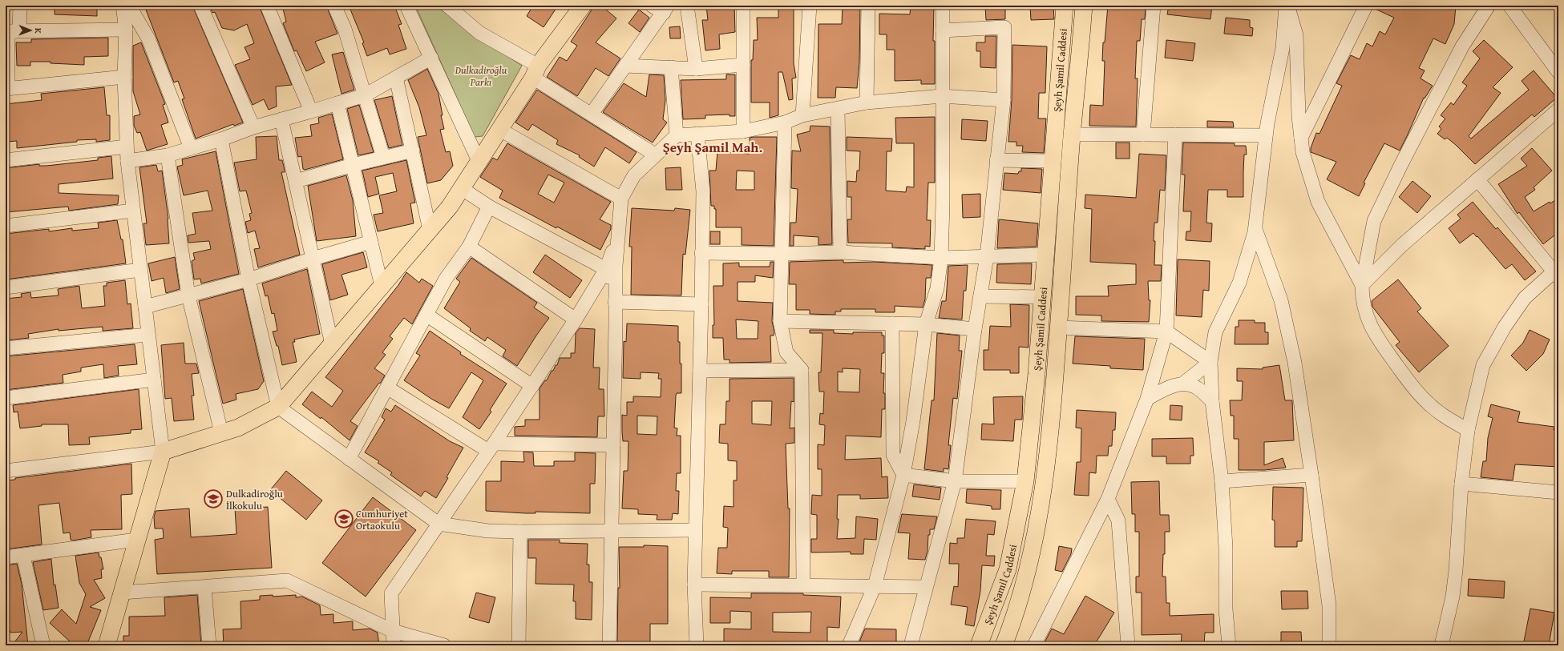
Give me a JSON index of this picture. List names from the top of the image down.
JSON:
{
  "streets": {
    "main road": ["Şeyh Şamil Caddesi"]
  },
  "districts": ["Şeyh Şamil Mah."],
  "parks": ["Dulkadiroğlu Parkı"],
  "places": {
    "school or university": ["Dulkadiroğlu İlkokulu", "Cumhuriyet Ortaokulu"]
  },
  "north": "right"
}
